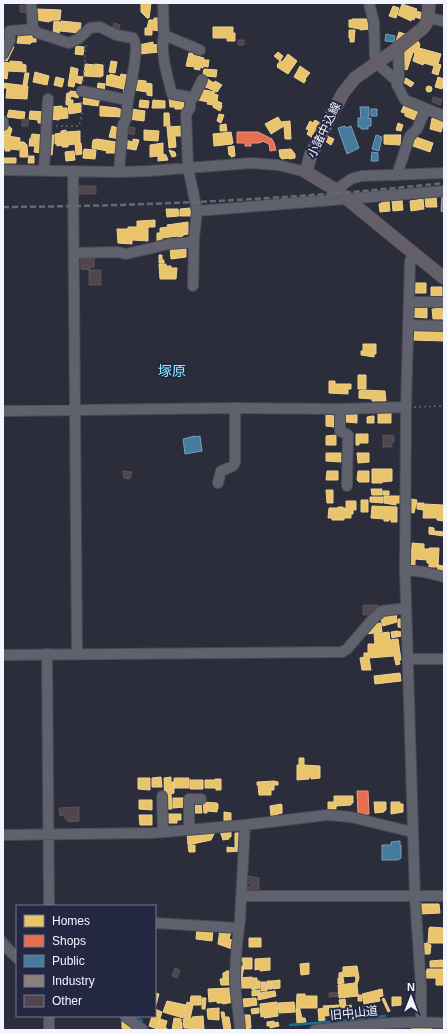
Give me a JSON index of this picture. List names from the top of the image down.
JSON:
{
  "streets": {
    "main road": ["小諸中込線"],
    "street": ["旧中山道"]
  },
  "districts": ["塚原"],
  "legend": [
    "Homes",
    "Shops",
    "Public",
    "Industry",
    "Other"
  ],
  "north": "top"
}
